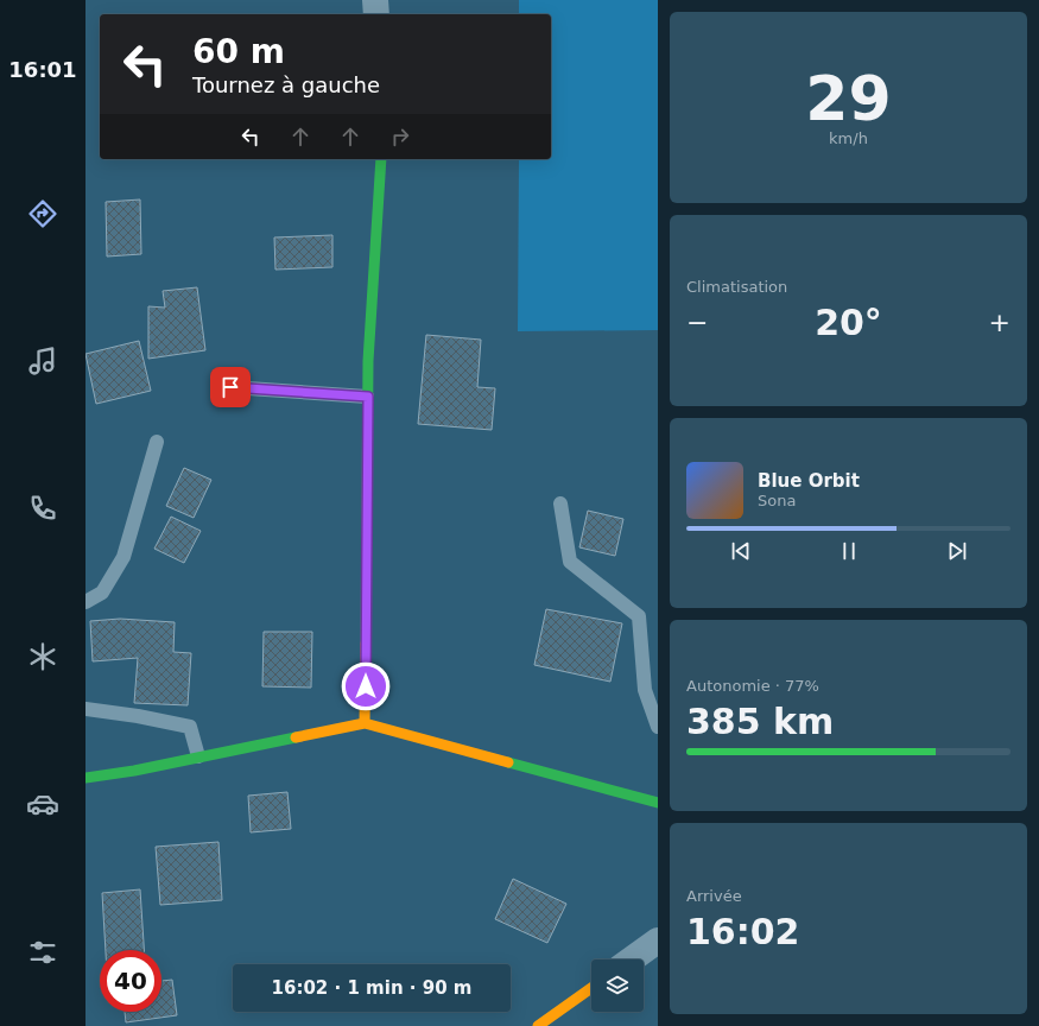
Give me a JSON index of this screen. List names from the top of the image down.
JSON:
{
  "page": {
    "tabs": "16:01",
    "tile": [
      ["29", "km/h"],
      "Climatisation",
      ["Autonomie · 77%", "385 km"],
      ["Arrivée", "16:02"]
    ],
    "turn": ["60 m", "Tournez à gauche"],
    "heat": ["−", "20°", "+"],
    "song": ["Blue Orbit", "Sona"],
    "limit": "40",
    "trip": "16:02 · 1 min · 90 m"
  }
}
